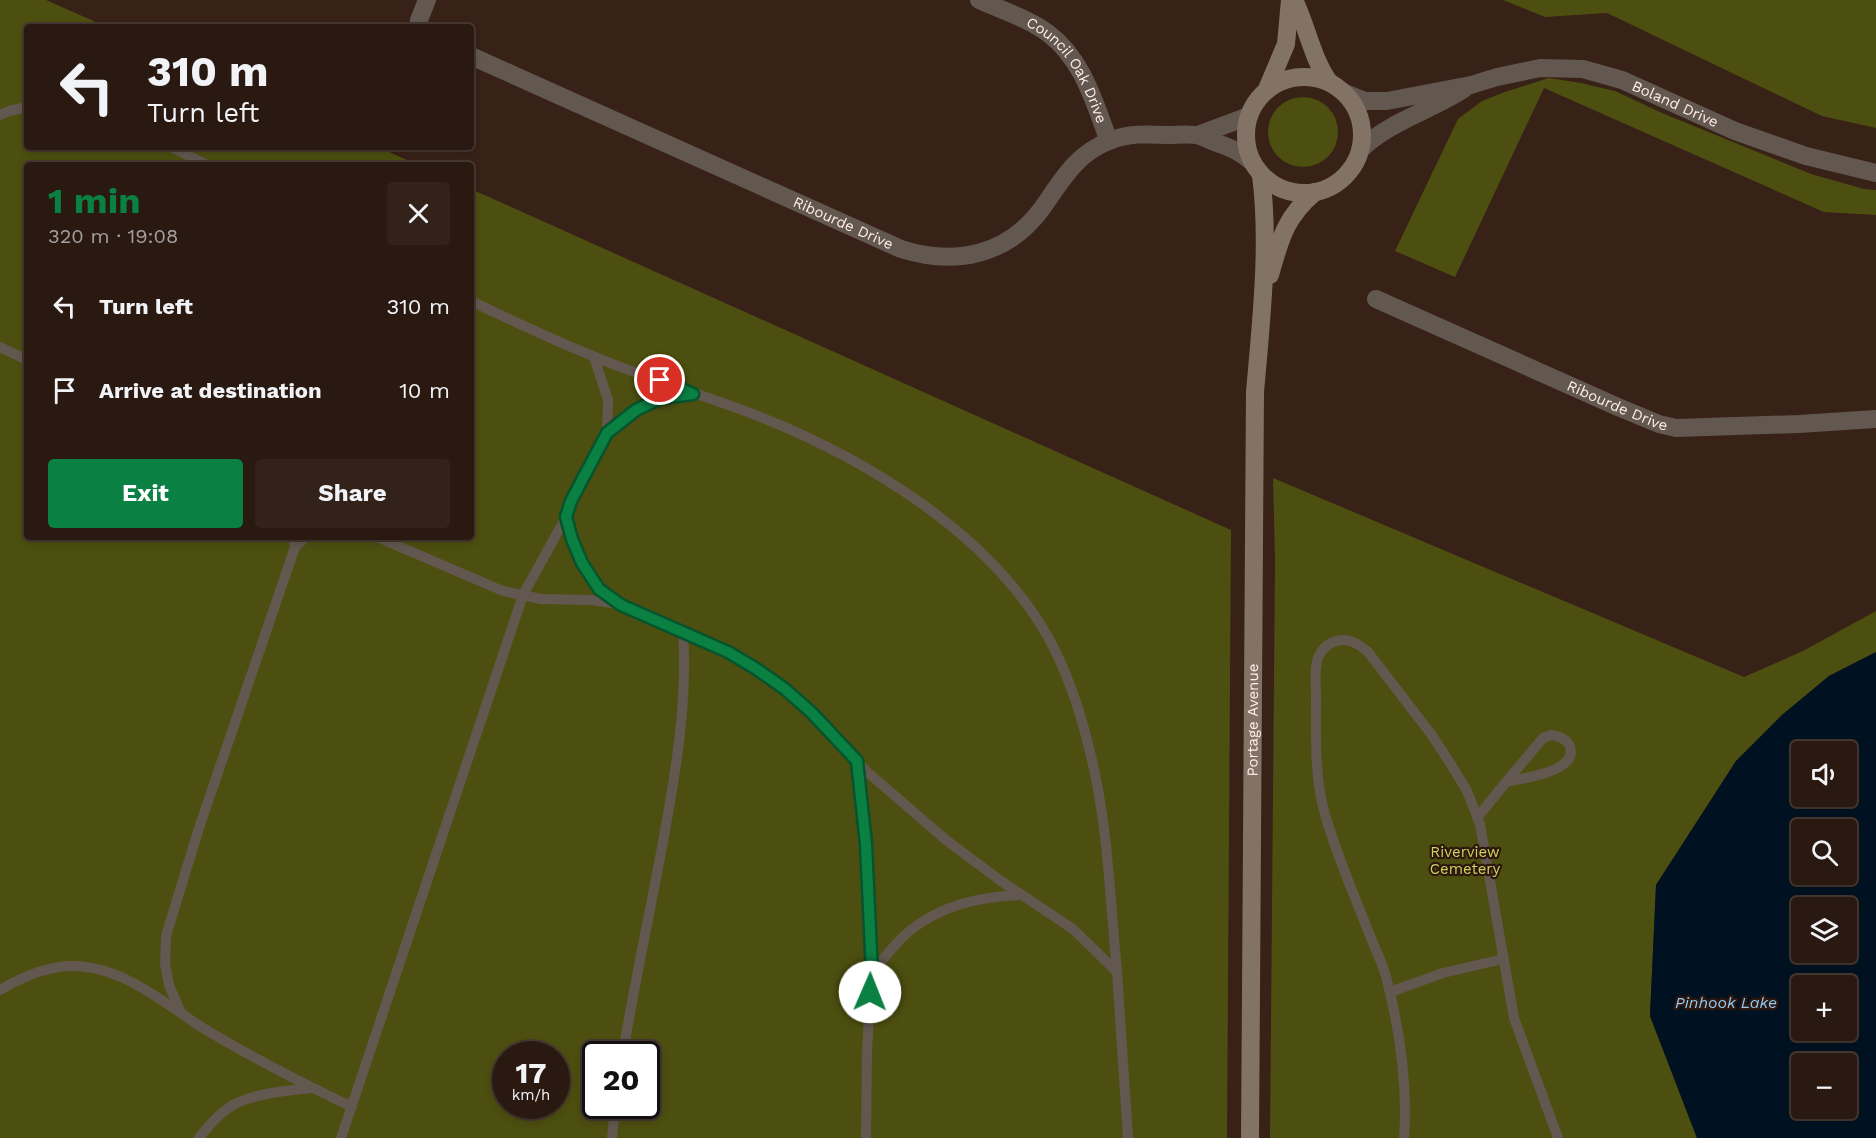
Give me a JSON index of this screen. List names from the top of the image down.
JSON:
{
  "streets": {
    "main road": ["Portage Avenue"],
    "street": ["Council Oak Drive", "Boland Drive", "Ribourde Drive"]
  },
  "crossings": [
    ["Council Oak Drive", "Ribourde Drive"],
    ["Boland Drive", "Ribourde Drive"],
    ["Boland Drive", "Portage Avenue"],
    ["Ribourde Drive", "Portage Avenue"]
  ],
  "water": ["Pinhook Lake"],
  "parks": ["Riverview Cemetery"],
  "page": {
    "turn": ["310 m", "Turn left"],
    "heading": ["1 min", "320 m · 19:08"],
    "list": [
      {
        "name": "Turn left",
        "value": "310 m"
      },
      {
        "name": "Arrive at destination",
        "value": "10 m"
      }
    ],
    "buttons": ["Exit", "Share"],
    "map_buttons": ["+", "−"],
    "speed": "17 km/h",
    "limit": "20"
  }
}
